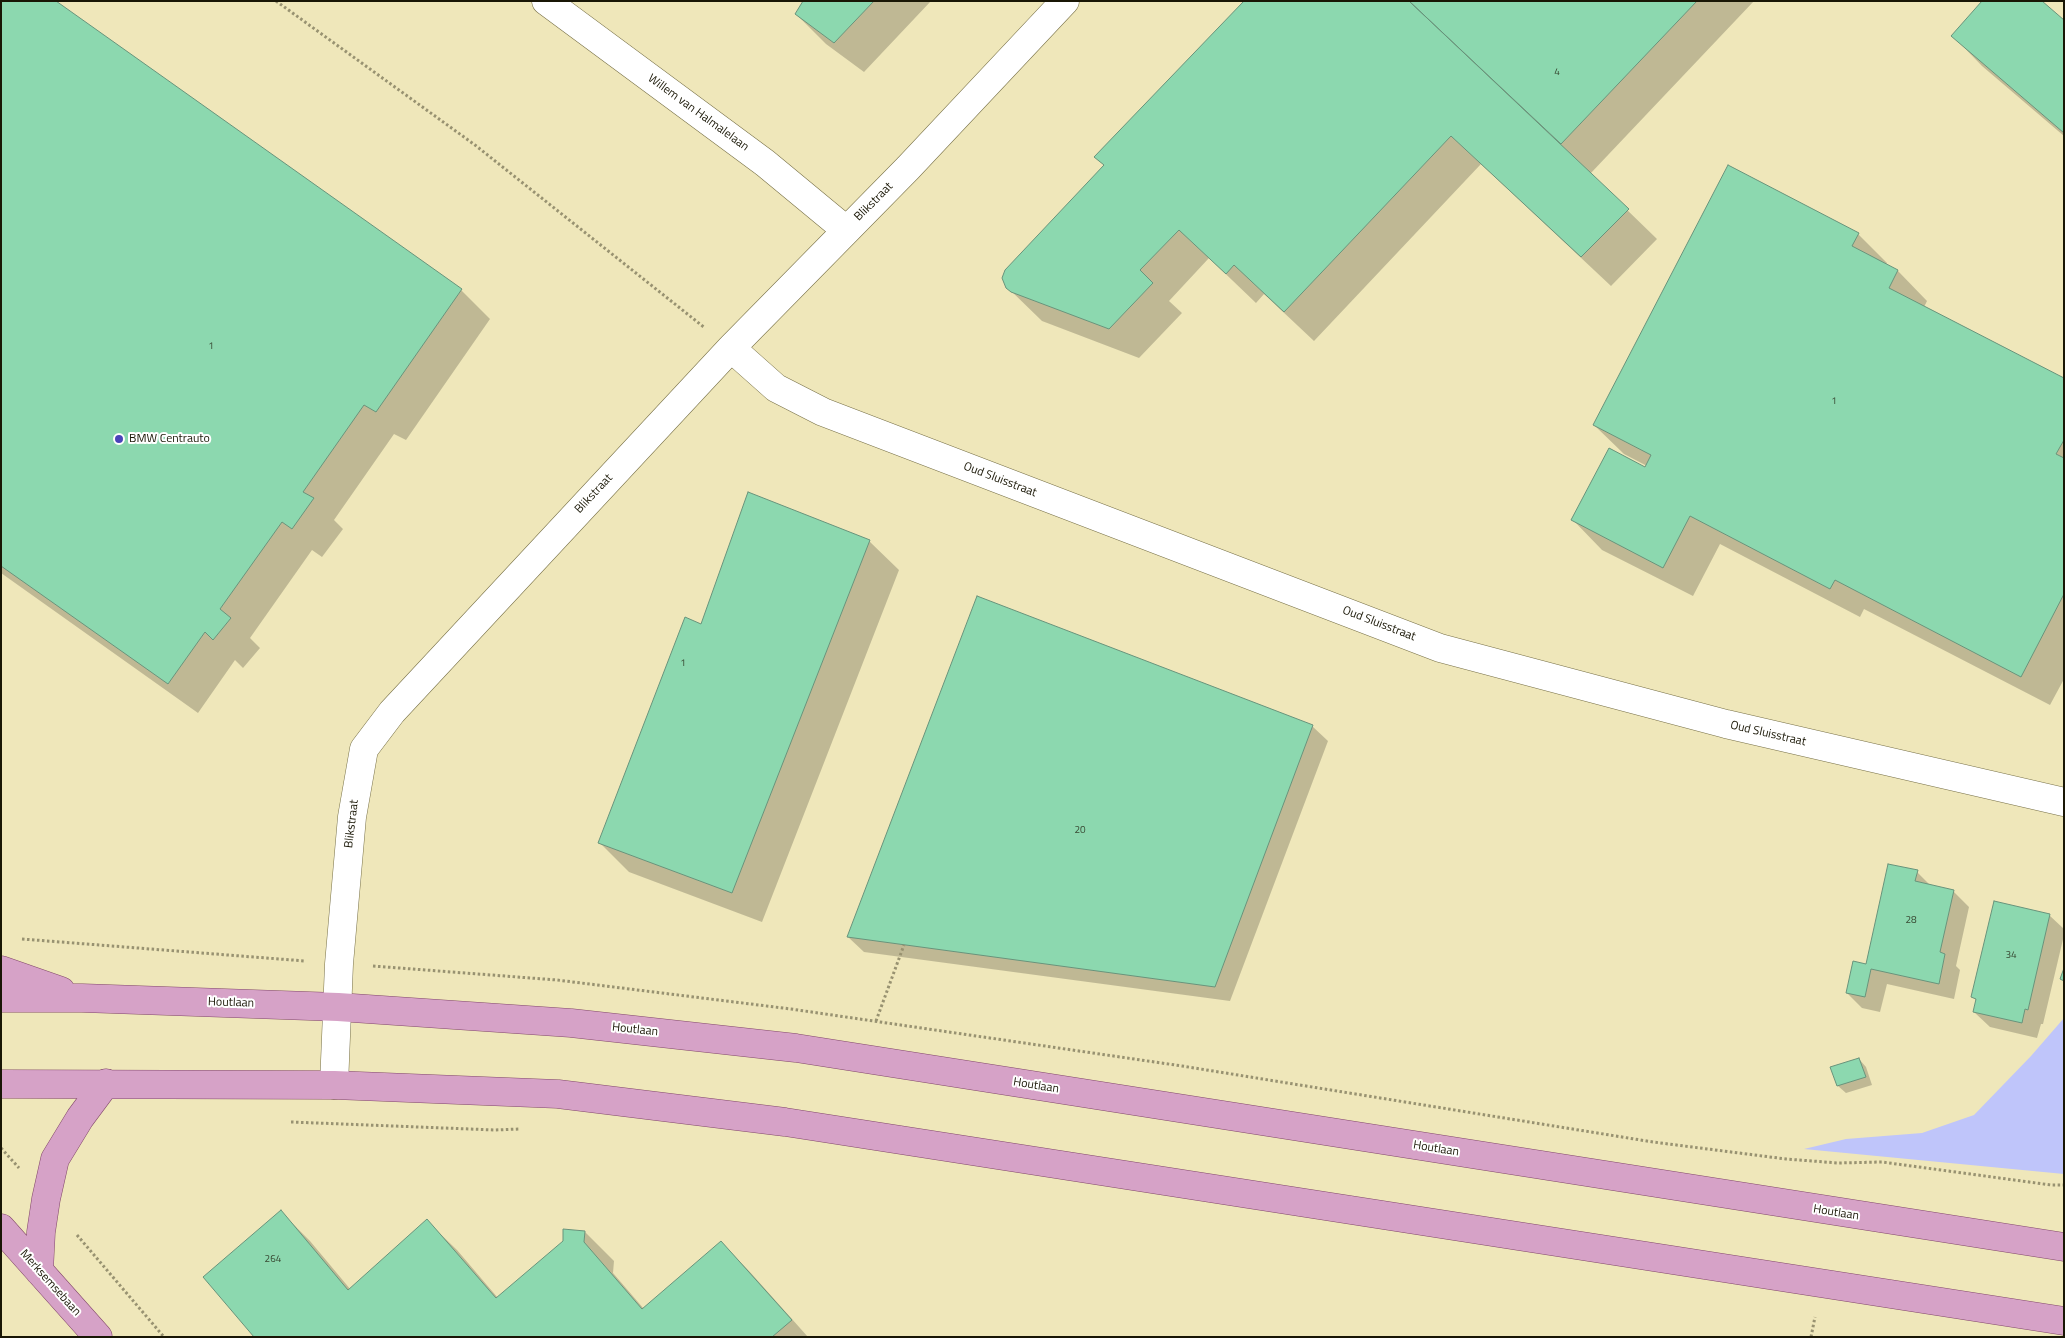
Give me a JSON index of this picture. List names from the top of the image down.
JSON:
{
  "streets": {
    "main road": ["Houtlaan", "Merksemsebaan"],
    "street": ["Willem van Halmalelaan", "Blikstraat", "Oud Sluisstraat"]
  },
  "crossings": [
    ["Willem van Halmalelaan", "Blikstraat"],
    ["Blikstraat", "Oud Sluisstraat"],
    ["Blikstraat", "Houtlaan"]
  ],
  "places": ["BMW Centrauto"],
  "house_numbers": [
    "4",
    "1",
    "1",
    "1",
    "20",
    "28",
    "34",
    "264"
  ]
}
